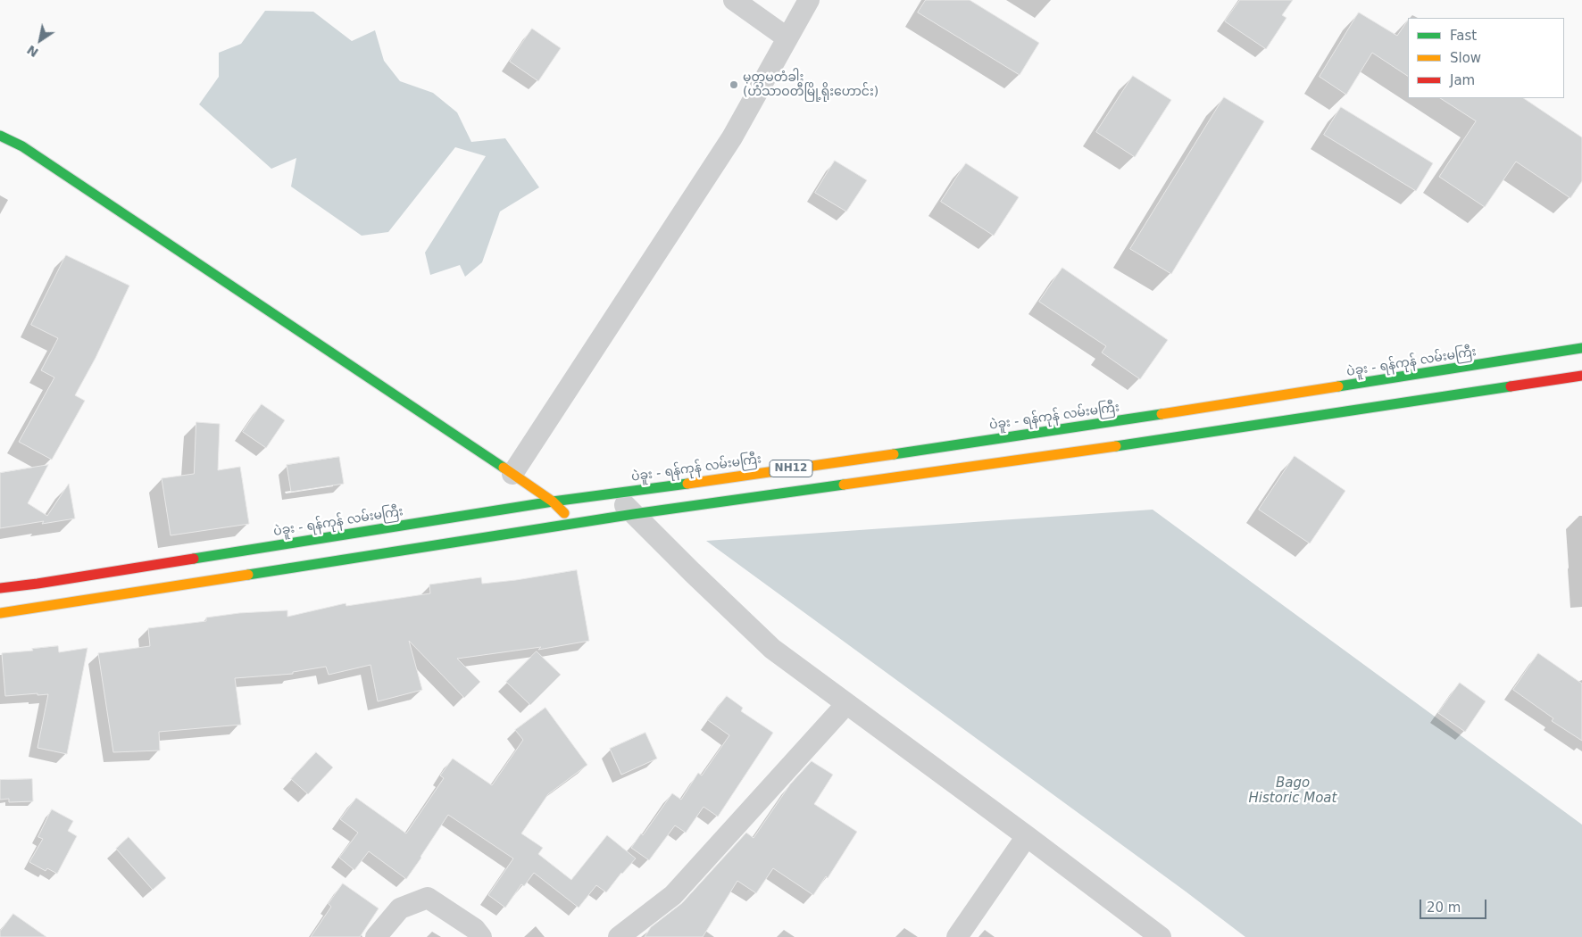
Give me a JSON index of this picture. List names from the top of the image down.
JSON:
{
  "streets": {
    "main road": ["ပဲခူး - ရန်ကုန် လမ်းမကြီး", "NH12"]
  },
  "water": ["Bago Historic Moat"],
  "places": ["မုတ္တမတံခါး (ဟံသာဝတီမြို့ရိုးဟောင်း)"],
  "legend": ["Fast", "Slow", "Jam"],
  "scale_bar": "20 m",
  "north": "bottom left"
}
